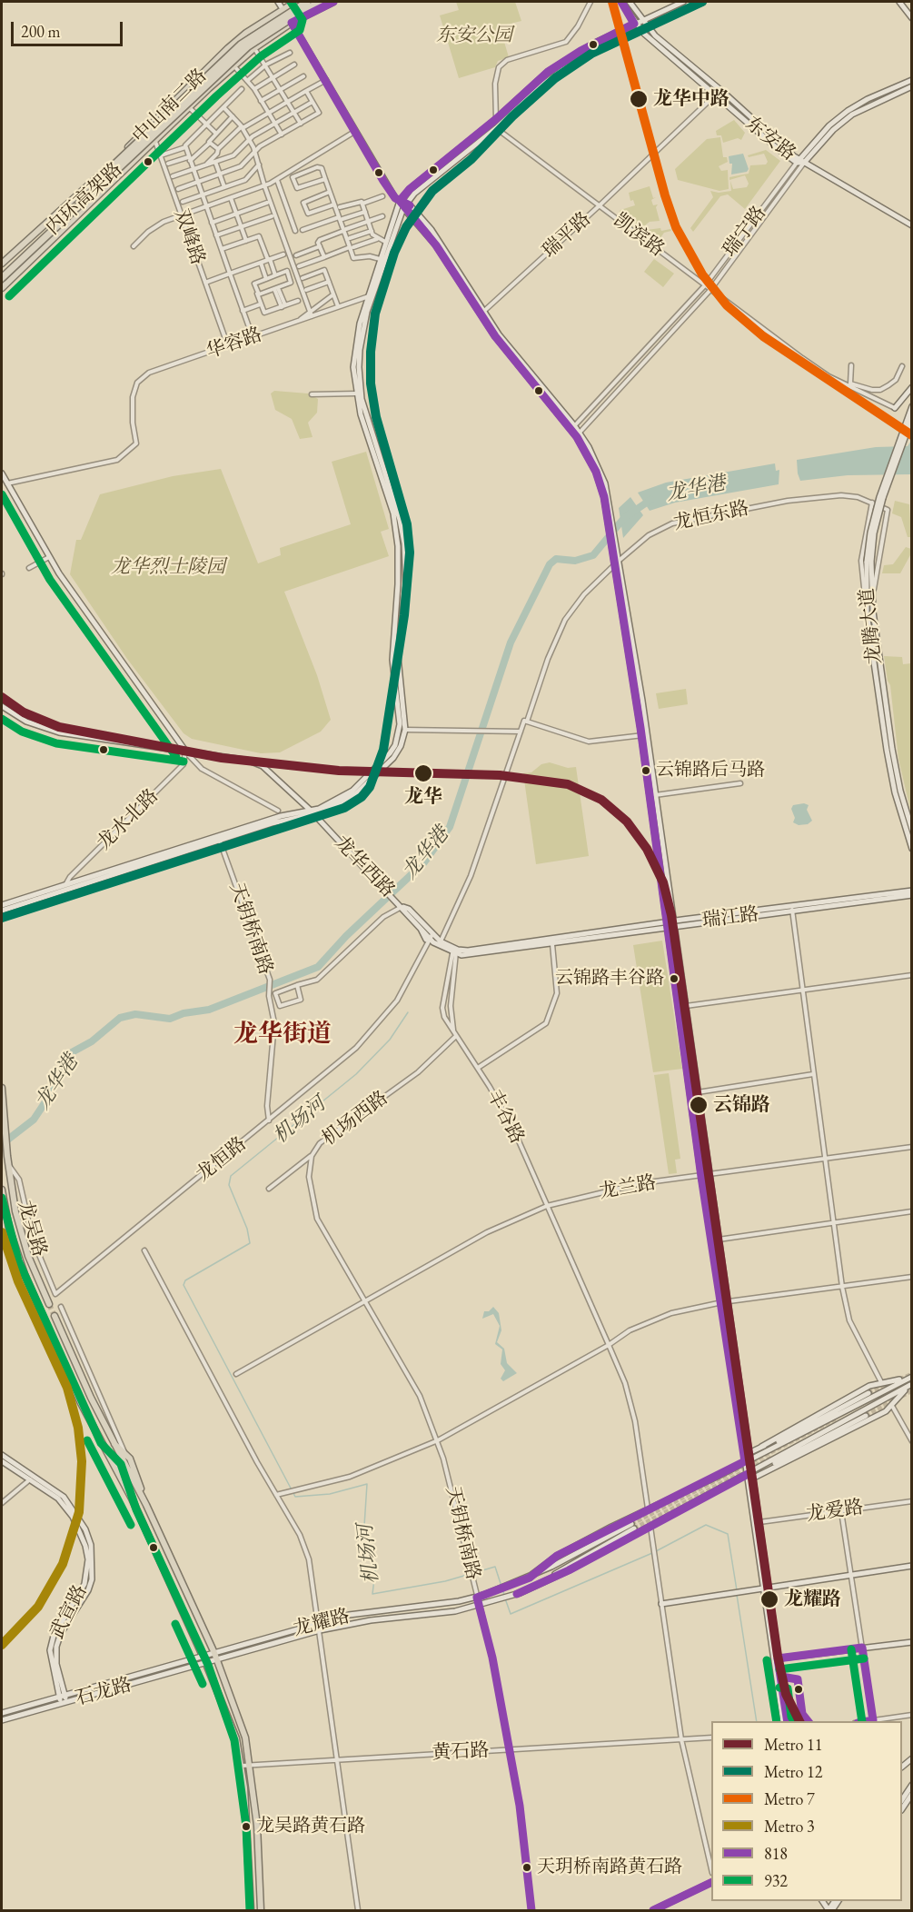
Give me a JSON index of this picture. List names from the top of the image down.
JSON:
{
  "streets": {
    "highway": ["内环高架路"],
    "main road": [
      "中山南二路",
      "东安路",
      "瑞宁路",
      "龙腾大道",
      "龙华西路",
      "瑞江路",
      "龙吴路",
      "龙耀路",
      "石龙路"
    ],
    "street": [
      "瑞平路",
      "凯滨路",
      "双峰路",
      "华容路",
      "龙恒东路",
      "龙水北路",
      "天钥桥南路",
      "丰谷路",
      "机场西路",
      "龙恒路",
      "龙兰路",
      "龙爱路",
      "黄石路"
    ]
  },
  "crossings": [
    ["中山南二路", "双峰路"],
    ["东安路", "瑞宁路"],
    ["东安路", "瑞平路"],
    ["瑞宁路", "凯滨路"],
    ["瑞平路", "凯滨路"],
    ["双峰路", "华容路"],
    ["龙水北路", "龙华西路"],
    ["龙华西路", "瑞江路"],
    ["龙华西路", "丰谷路"],
    ["龙华西路", "龙恒路"],
    ["瑞江路", "丰谷路"],
    ["天钥桥南路", "机场西路"],
    ["天钥桥南路", "龙恒路"],
    ["天钥桥南路", "龙兰路"],
    ["天钥桥南路", "龙耀路"],
    ["天钥桥南路", "黄石路"],
    ["丰谷路", "机场西路"],
    ["丰谷路", "龙兰路"],
    ["机场西路", "龙兰路"],
    ["龙恒路", "龙吴路"],
    ["龙吴路", "龙耀路"],
    ["龙吴路", "石龙路"],
    ["龙吴路", "黄石路"],
    ["龙耀路", "石龙路"]
  ],
  "districts": ["龙华街道"],
  "water": ["龙华港", "机场河"],
  "parks": ["东安公园", "龙华烈士陵园"],
  "places": [
    "龙华中路",
    "云锦路后马路",
    "龙华",
    "云锦路丰谷路",
    "云锦路",
    "龙耀路",
    "龙吴路黄石路",
    "天玥桥南路黄石路"
  ],
  "lines": [
    "metro line 12",
    "metro line 7",
    "transit line 818",
    "transit line 932",
    "metro line 11",
    "metro line 3"
  ],
  "legend": [
    "Metro 11",
    "Metro 12",
    "Metro 7",
    "Metro 3",
    "818",
    "932"
  ],
  "scale_bar": "200 m"
}
